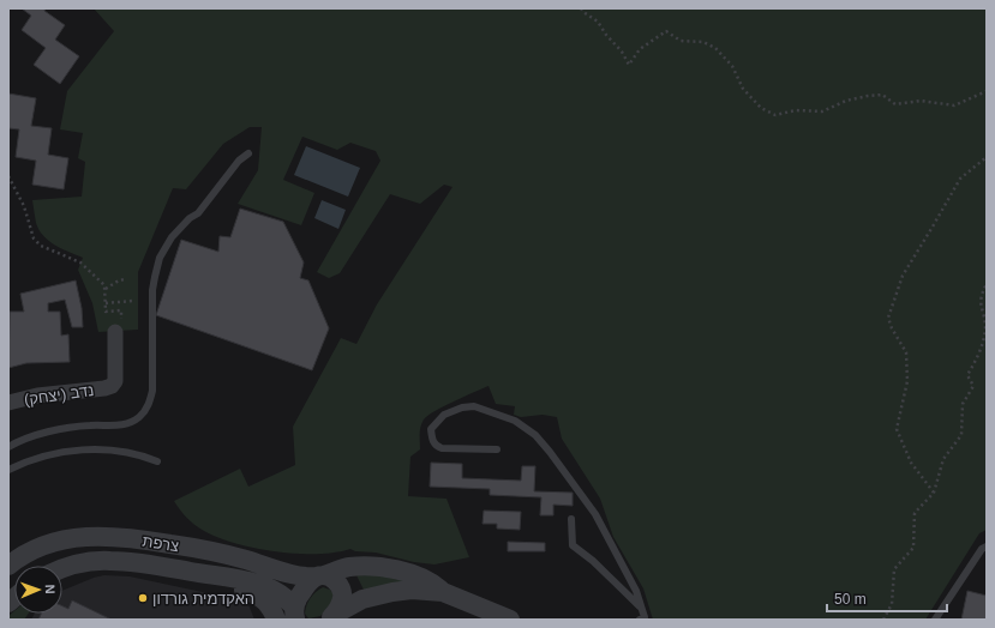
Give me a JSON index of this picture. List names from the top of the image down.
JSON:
{
  "streets": {
    "street": ["נדב (יצחק)", "צרפת"]
  },
  "places": ["האקדמית גורדון"],
  "scale_bar": "50 m",
  "north": "right"
}
